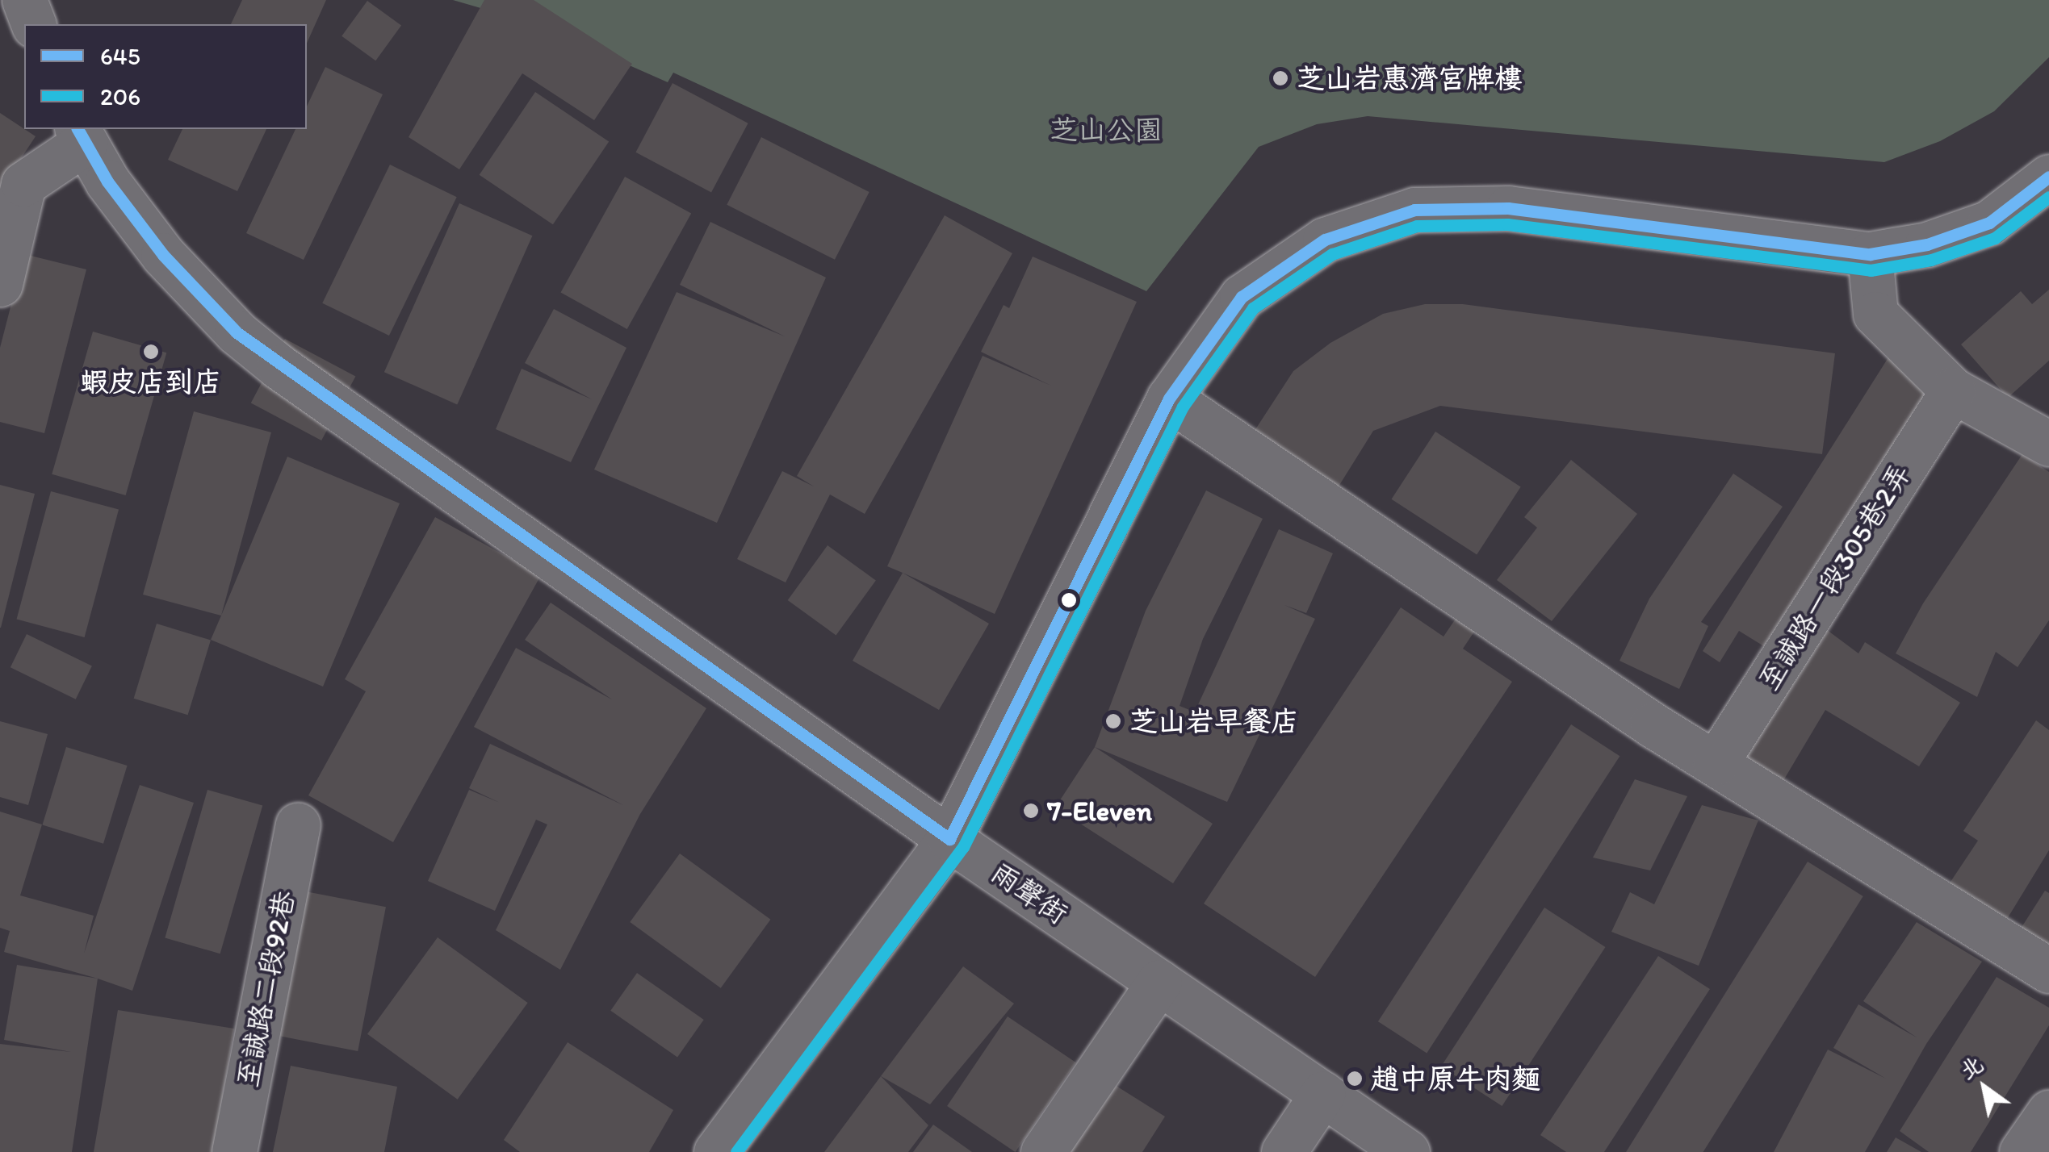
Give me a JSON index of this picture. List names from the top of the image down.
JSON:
{
  "streets": {
    "street": ["至誠路一段305巷2弄", "雨聲街", "至誠路二段92巷"]
  },
  "parks": ["芝山公園"],
  "places": [
    "芝山岩惠濟宮牌樓",
    "蝦皮店到店",
    "芝山岩早餐店",
    "7-Eleven",
    "趙中原牛肉麵"
  ],
  "lines": ["transit line 645", "transit line 206"],
  "legend": ["645", "206"],
  "north": "top left"
}
